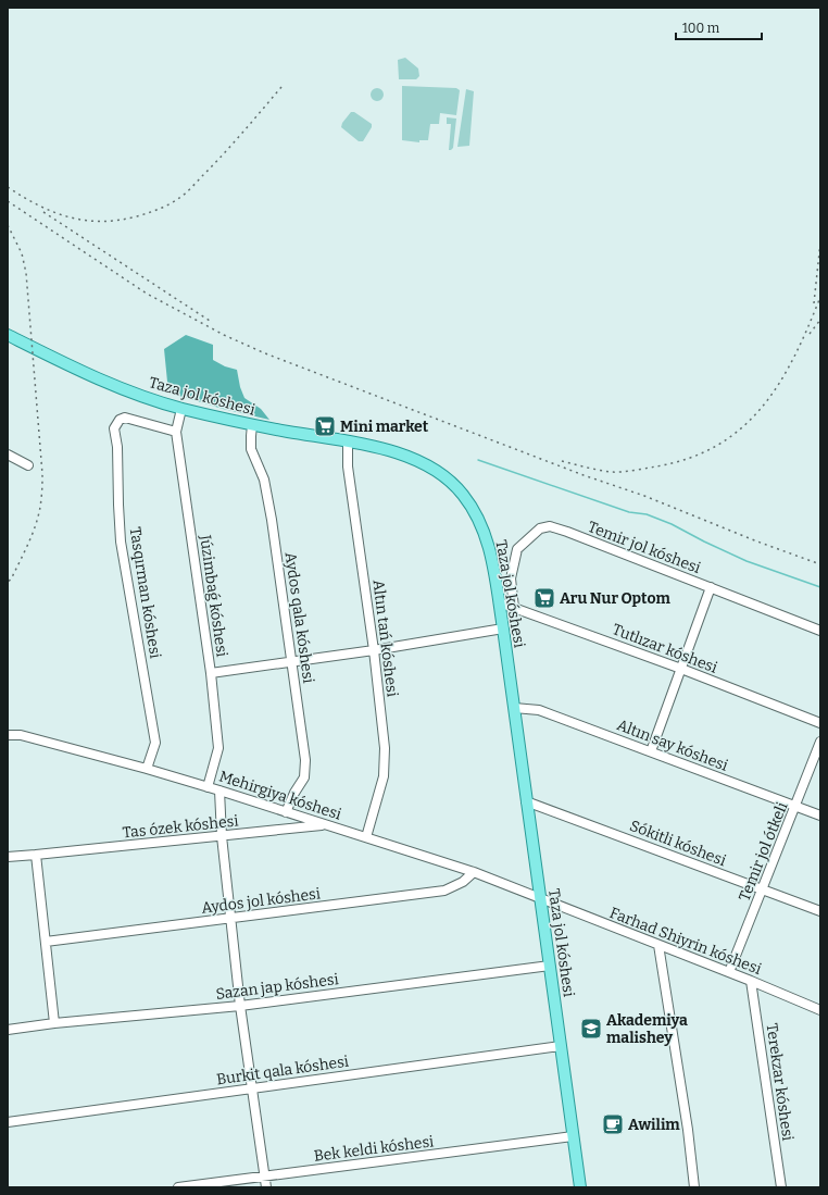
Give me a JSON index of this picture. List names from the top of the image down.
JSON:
{
  "streets": {
    "main road": ["Taza jol kóshesi"],
    "street": [
      "Temir jol kóshesi",
      "Tasqırman kóshesi",
      "Júzimbaǵ kóshesi",
      "Aydos qala kóshesi",
      "Altın tań kóshesi",
      "Tutlızar kóshesi",
      "Altın say kóshesi",
      "Mehirgiya kóshesi",
      "Tas ózek kóshesi",
      "Sókitli kóshesi",
      "Temir jol ótkeli",
      "Aydos jol kóshesi",
      "Farhad Shiyrin kóshesi",
      "Sazan jap kóshesi",
      "Burkit qala kóshesi",
      "Terekzar kóshesi",
      "Bek keldi kóshesi"
    ]
  },
  "crossings": [
    ["Taza jol kóshesi", "Júzimbaǵ kóshesi"],
    ["Taza jol kóshesi", "Aydos qala kóshesi"],
    ["Taza jol kóshesi", "Altın tań kóshesi"],
    ["Taza jol kóshesi", "Tutlızar kóshesi"],
    ["Taza jol kóshesi", "Altın say kóshesi"],
    ["Taza jol kóshesi", "Mehirgiya kóshesi"],
    ["Taza jol kóshesi", "Sókitli kóshesi"],
    ["Taza jol kóshesi", "Farhad Shiyrin kóshesi"],
    ["Taza jol kóshesi", "Sazan jap kóshesi"],
    ["Taza jol kóshesi", "Burkit qala kóshesi"],
    ["Taza jol kóshesi", "Bek keldi kóshesi"],
    ["Temir jol kóshesi", "Tutlızar kóshesi"],
    ["Tasqırman kóshesi", "Júzimbaǵ kóshesi"],
    ["Tasqırman kóshesi", "Mehirgiya kóshesi"],
    ["Júzimbaǵ kóshesi", "Mehirgiya kóshesi"],
    ["Aydos qala kóshesi", "Mehirgiya kóshesi"],
    ["Altın tań kóshesi", "Mehirgiya kóshesi"],
    ["Altın say kóshesi", "Temir jol ótkeli"],
    ["Mehirgiya kóshesi", "Tas ózek kóshesi"],
    ["Mehirgiya kóshesi", "Aydos jol kóshesi"],
    ["Mehirgiya kóshesi", "Farhad Shiyrin kóshesi"],
    ["Sókitli kóshesi", "Temir jol ótkeli"],
    ["Temir jol ótkeli", "Farhad Shiyrin kóshesi"],
    ["Farhad Shiyrin kóshesi", "Terekzar kóshesi"]
  ],
  "places": {
    "supermarket": ["Mini market", "Aru Nur Optom"],
    "school or university": ["Akademiya malishey"],
    "cafe": ["Awilim"]
  },
  "scale_bar": "100 m"
}
